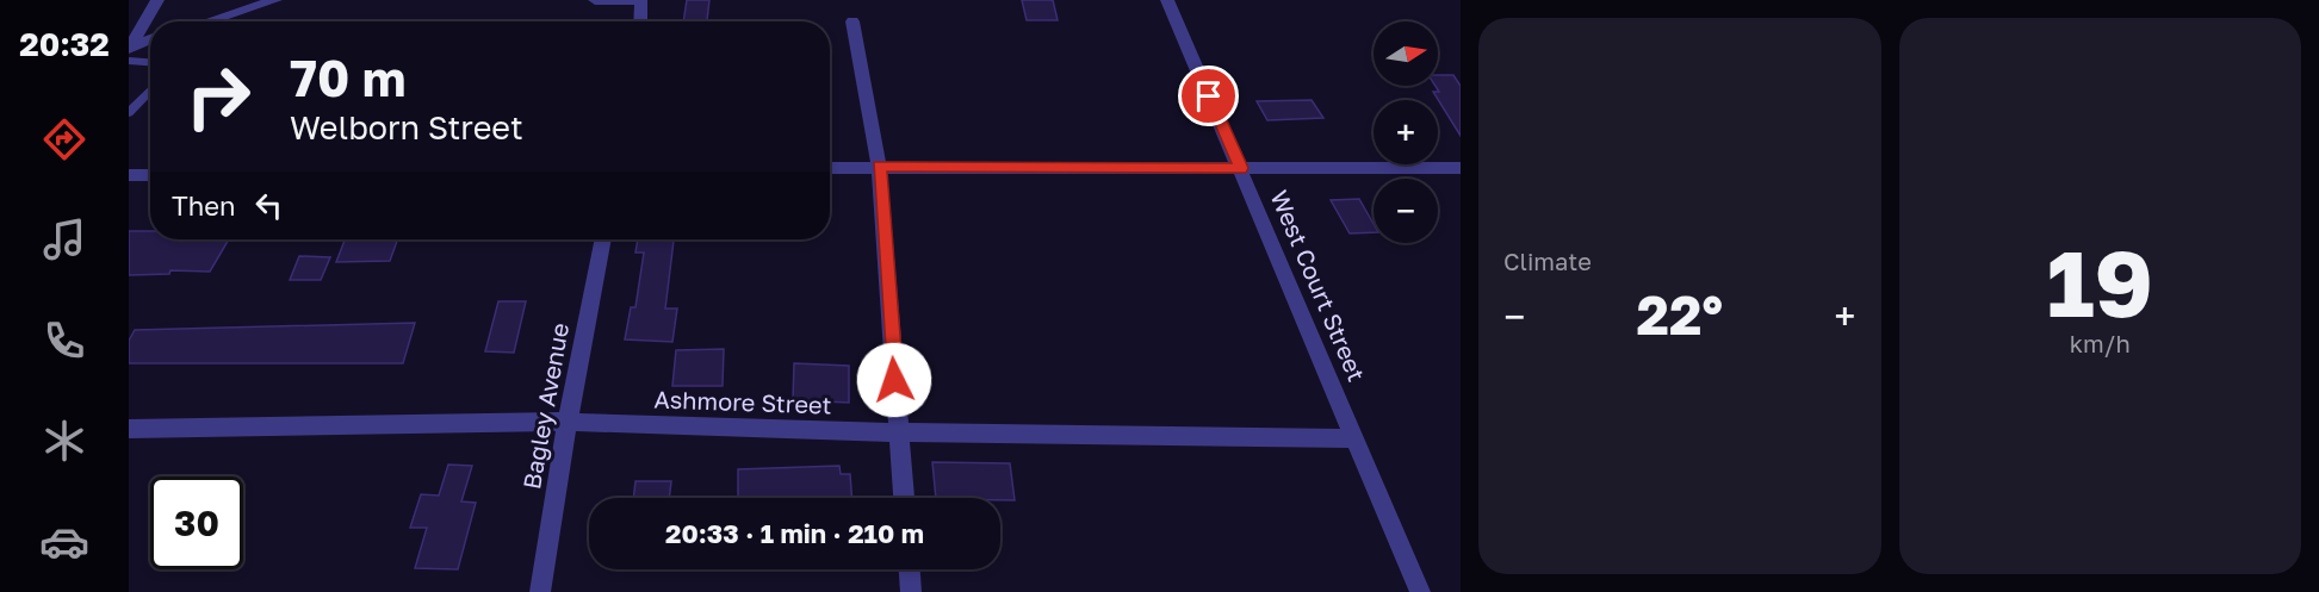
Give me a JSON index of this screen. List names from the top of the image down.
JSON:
{
  "streets": {
    "street": ["West Court Street", "Ashmore Street", "Bagley Avenue"]
  },
  "crossings": [
    ["West Court Street", "Ashmore Street"],
    ["Ashmore Street", "Bagley Avenue"]
  ],
  "north": "right",
  "page": {
    "tabs": "20:32",
    "tile": [
      "Climate",
      ["19", "km/h"]
    ],
    "map_buttons": ["+", "−"],
    "turn": ["70 m", "Welborn Street"],
    "then": "Then",
    "heat": ["−", "22°", "+"],
    "limit": "30",
    "trip": "20:33 · 1 min · 210 m"
  }
}
